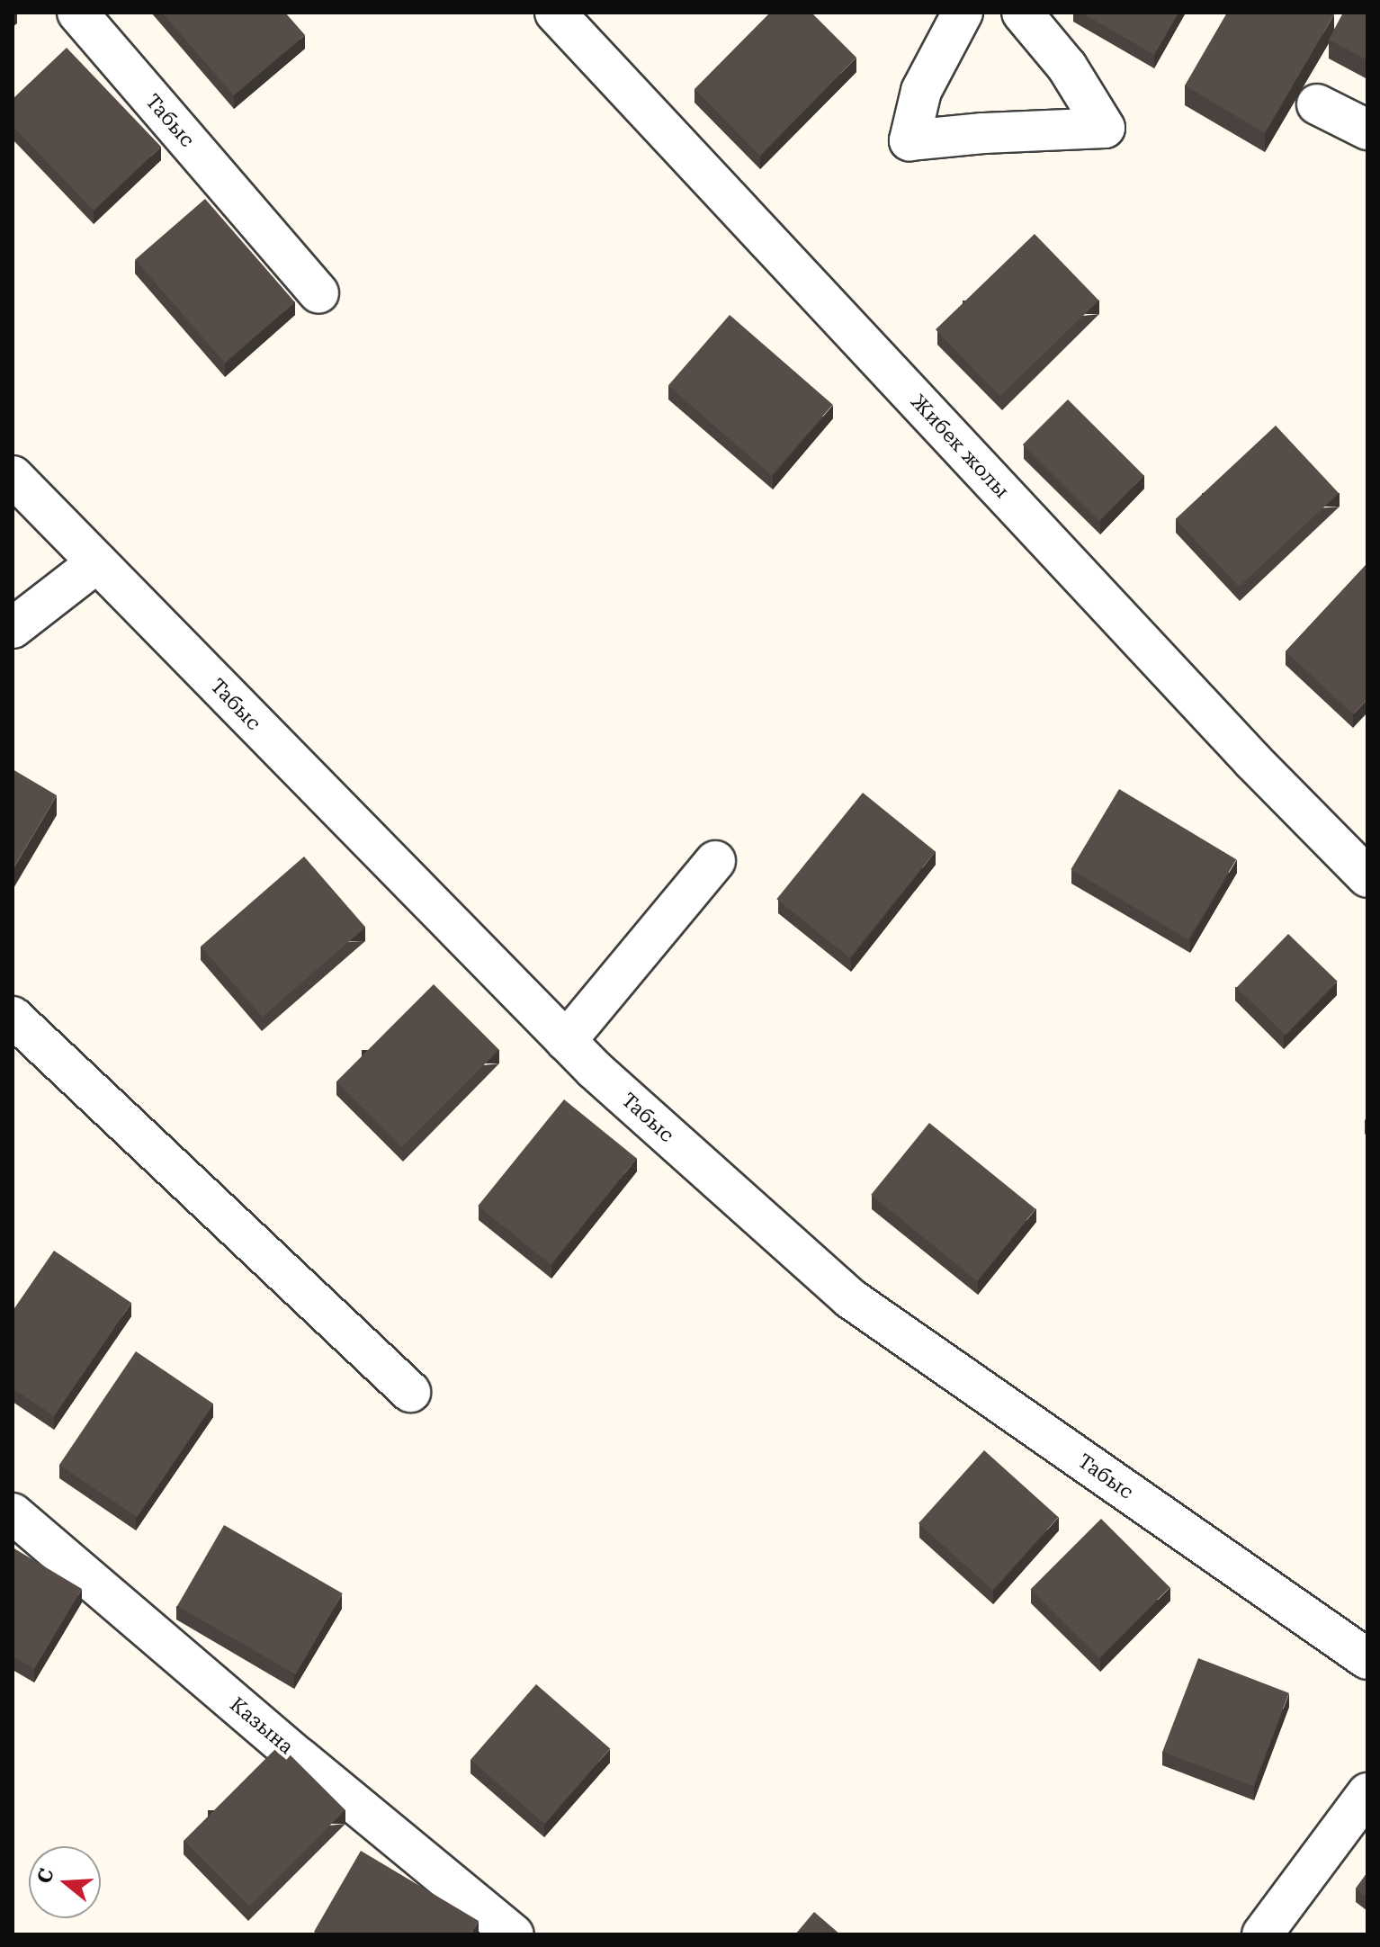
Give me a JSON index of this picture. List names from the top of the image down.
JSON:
{
  "streets": {
    "street": ["Табыс", "Жибек жолы", "Казына"]
  },
  "north": "left"
}
